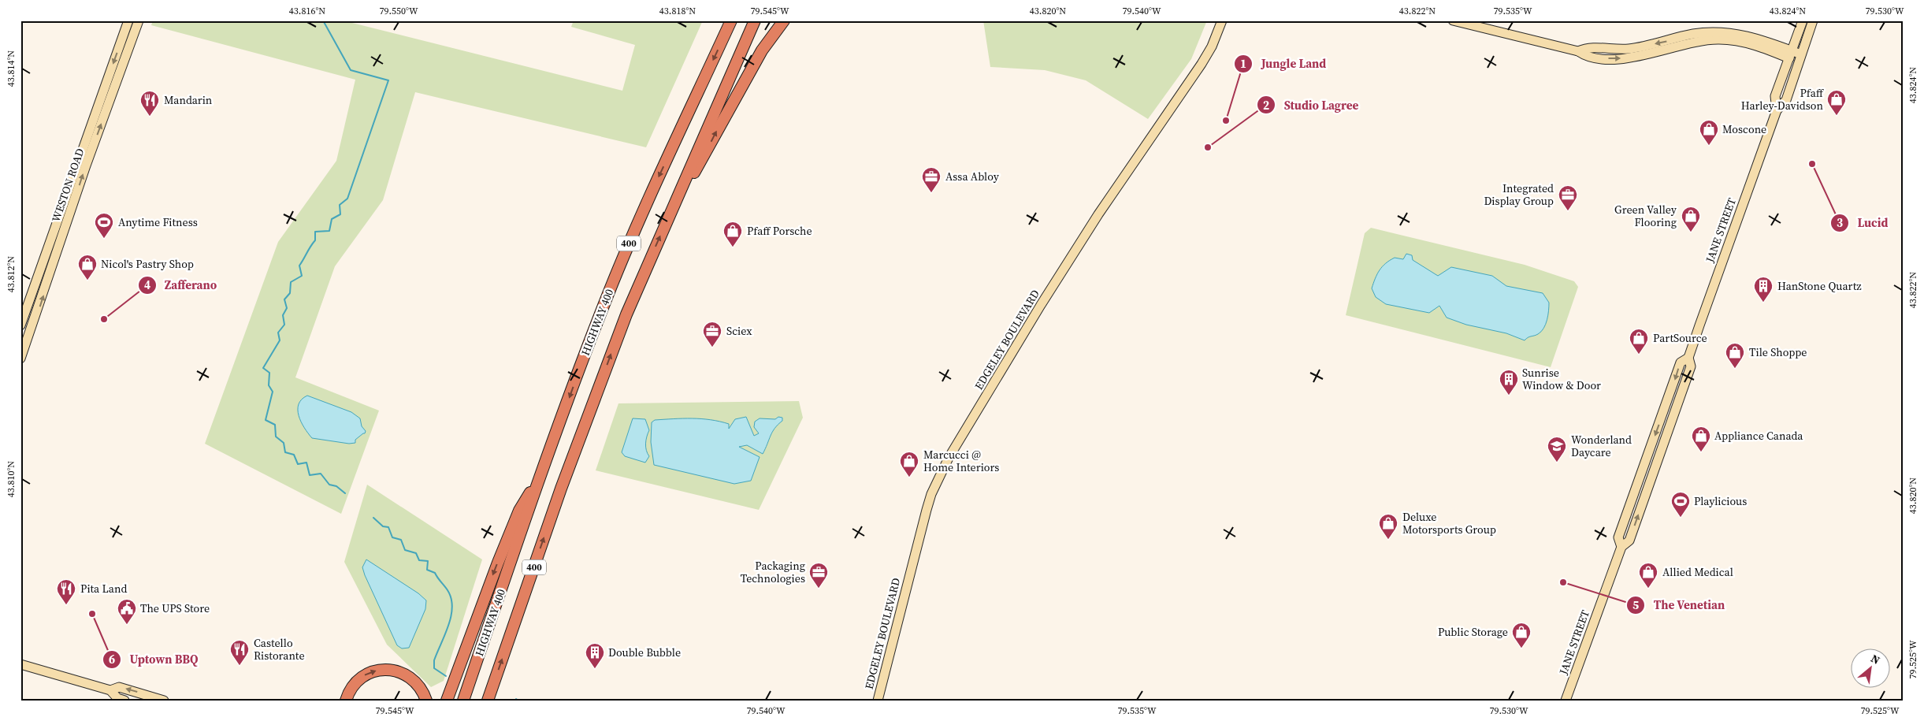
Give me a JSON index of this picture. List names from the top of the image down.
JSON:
{
  "streets": {
    "highway": ["400", "HIGHWAY 400"],
    "main road": ["WESTON ROAD", "JANE STREET", "EDGELEY BOULEVARD"]
  },
  "places": {
    "shop": [
      "Pfaff Harley-Davidson",
      "Moscone",
      "Green Valley Flooring",
      "Pfaff Porsche",
      "Nicol's Pastry Shop",
      "PartSource",
      "Tile Shoppe",
      "Appliance Canada",
      "Marcucci @ Home Interiors",
      "Deluxe Motorsports Group",
      "Allied Medical",
      "Public Storage"
    ],
    "restaurant": ["Mandarin", "Pita Land", "Castello Ristorante"],
    "other": [
      "Jungle Land",
      "Studio Lagree",
      "Lucid",
      "Zafferano",
      "The Venetian",
      "Uptown BBQ"
    ],
    "office": [
      "Assa Abloy",
      "Integrated Display Group",
      "Sciex",
      "Packaging Technologies"
    ],
    "sports": ["Anytime Fitness", "Playlicious"],
    "building": ["HanStone Quartz", "Sunrise Window & Door", "Double Bubble"],
    "school or university": ["Wonderland Daycare"],
    "public building": ["The UPS Store"]
  },
  "north": "top right",
  "coordinates": [
    "43.816°N",
    "79.550°W",
    "43.818°N",
    "79.545°W",
    "43.820°N",
    "79.540°W",
    "43.822°N",
    "79.535°W",
    "43.824°N",
    "79.530°W",
    "43.814°N",
    "43.812°N",
    "43.810°N",
    "79.525°W"
  ]
}
